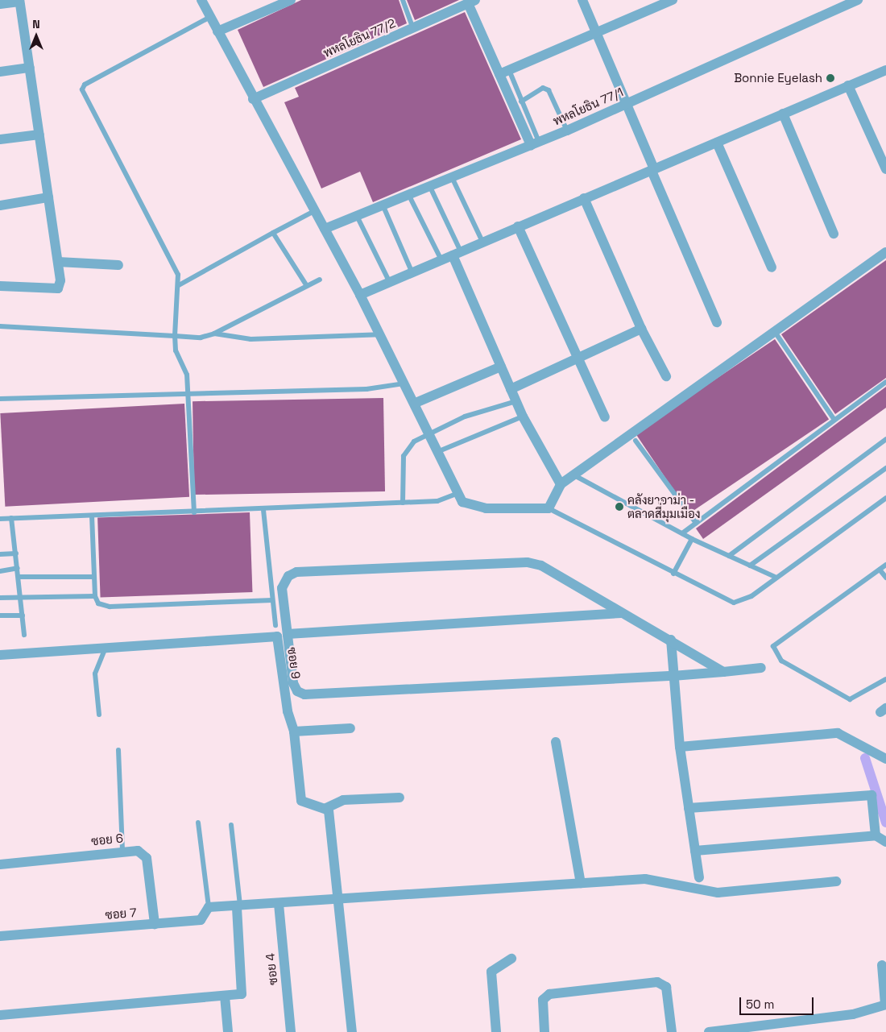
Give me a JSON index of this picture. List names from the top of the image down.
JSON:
{
  "streets": {
    "street": [
      "พหลโยธิน 77/2",
      "พหลโยธิน 77/1",
      "ซอย 9",
      "ซอย 6",
      "ซอย 7",
      "ซอย 4"
    ]
  },
  "crossings": [
    ["ซอย 6", "ซอย 7"]
  ],
  "places": ["Bonnie Eyelash", "คลังยาอาม่า - ตลาดสี่มุมเมือง"],
  "scale_bar": "50 m",
  "north": "top"
}
